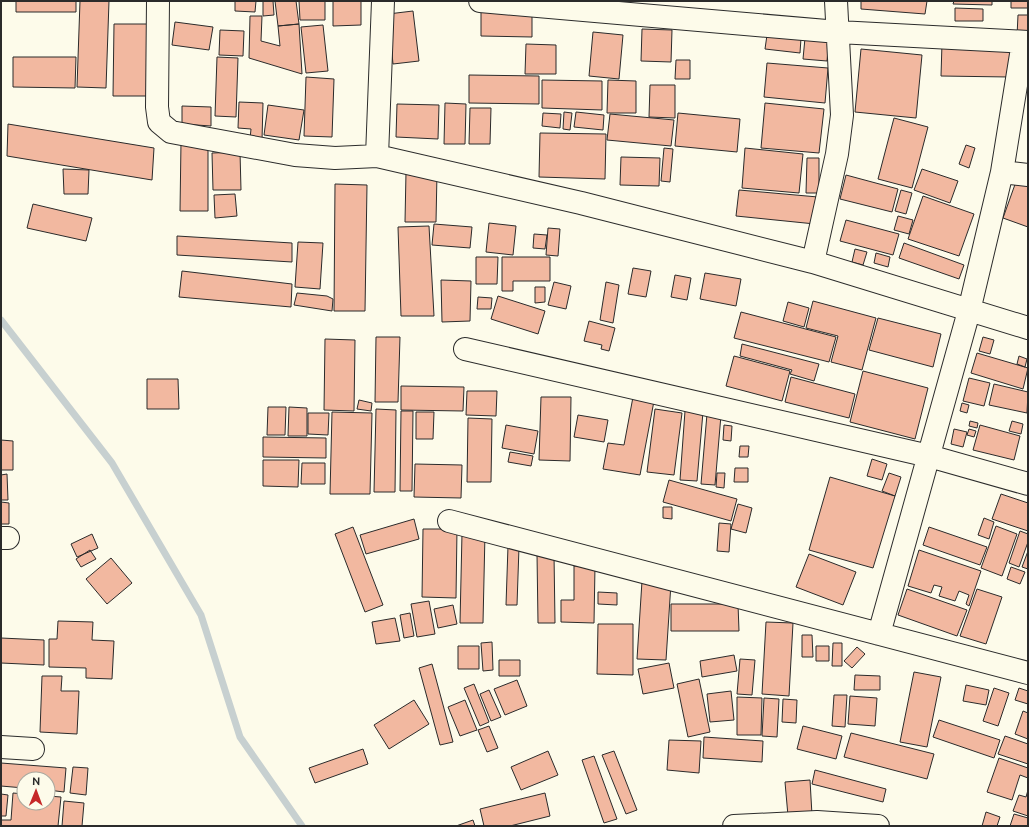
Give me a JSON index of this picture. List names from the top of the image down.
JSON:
{
  "north": "top"
}
